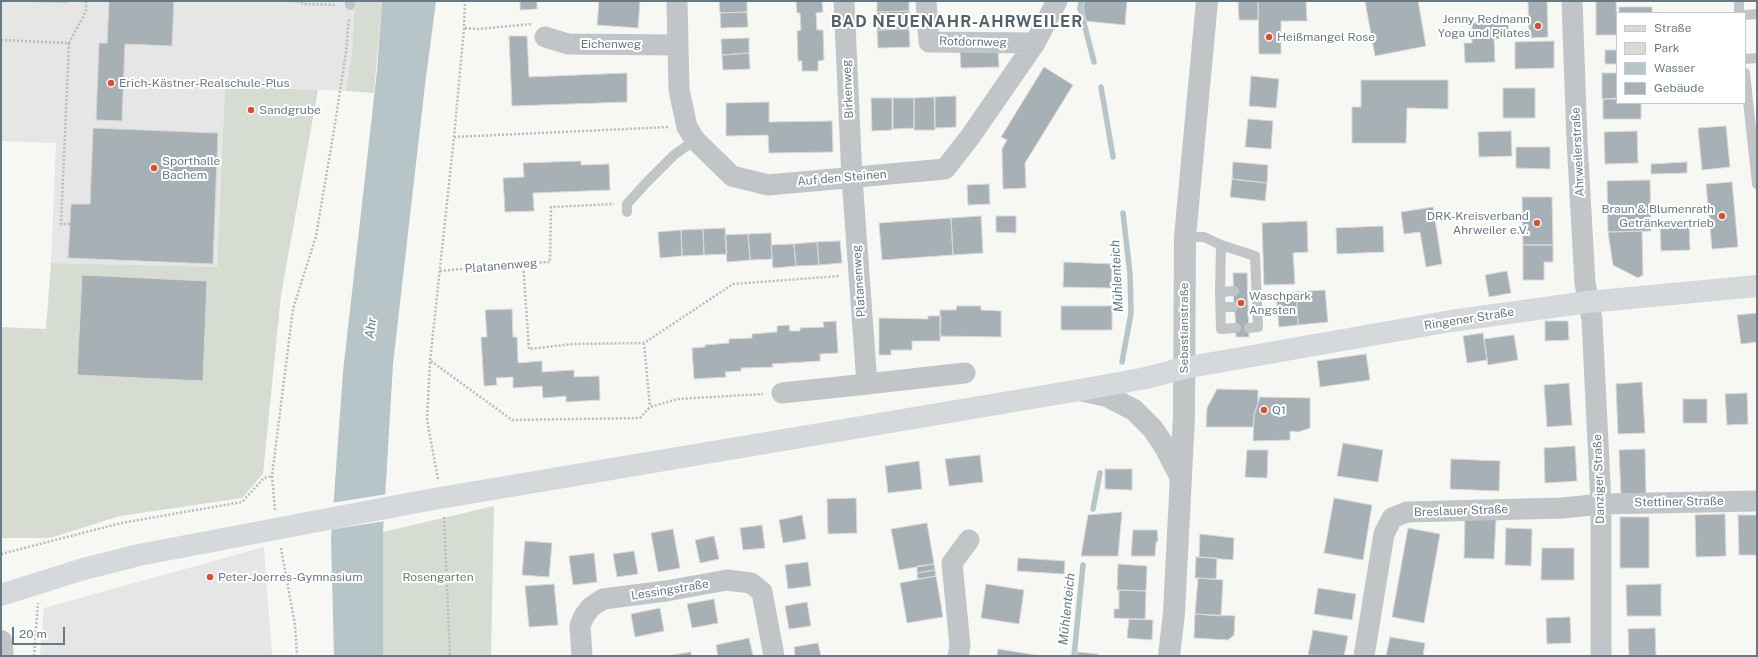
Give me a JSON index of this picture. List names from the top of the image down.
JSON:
{
  "streets": {
    "main road": ["Ringener Straße"],
    "street": [
      "Rotdornweg",
      "Eichenweg",
      "Birkenweg",
      "Ahrweilerstraße",
      "Auf den Steinen",
      "Platanenweg",
      "Sebastianstraße",
      "Danziger Straße",
      "Stettiner Straße",
      "Breslauer Straße",
      "Lessingstraße"
    ]
  },
  "crossings": [
    ["Rotdornweg", "Auf den Steinen"],
    ["Birkenweg", "Auf den Steinen"],
    ["Birkenweg", "Platanenweg"],
    ["Ahrweilerstraße", "Ringener Straße"],
    ["Ahrweilerstraße", "Danziger Straße"],
    ["Auf den Steinen", "Platanenweg"],
    ["Ringener Straße", "Sebastianstraße"],
    ["Ringener Straße", "Danziger Straße"],
    ["Danziger Straße", "Stettiner Straße"],
    ["Danziger Straße", "Breslauer Straße"],
    ["Stettiner Straße", "Breslauer Straße"]
  ],
  "districts": ["BAD NEUENAHR-AHRWEILER"],
  "water": ["Mühlenteich", "Ahr"],
  "parks": ["Rosengarten"],
  "places": [
    "Jenny Redmann Yoga und Pilates",
    "Heißmangel Rose",
    "Erich-Kästner-Realschule-Plus",
    "Sandgrube",
    "Sporthalle Bachem",
    "Braun & Blumenrath Getränkevertrieb",
    "DRK-Kreisverband Ahrweiler e.V.",
    "Waschpark Angsten",
    "Q1",
    "Peter-Joerres-Gymnasium"
  ],
  "legend": [
    "Straße",
    "Park",
    "Wasser",
    "Gebäude"
  ],
  "scale_bar": "20 m"
}
